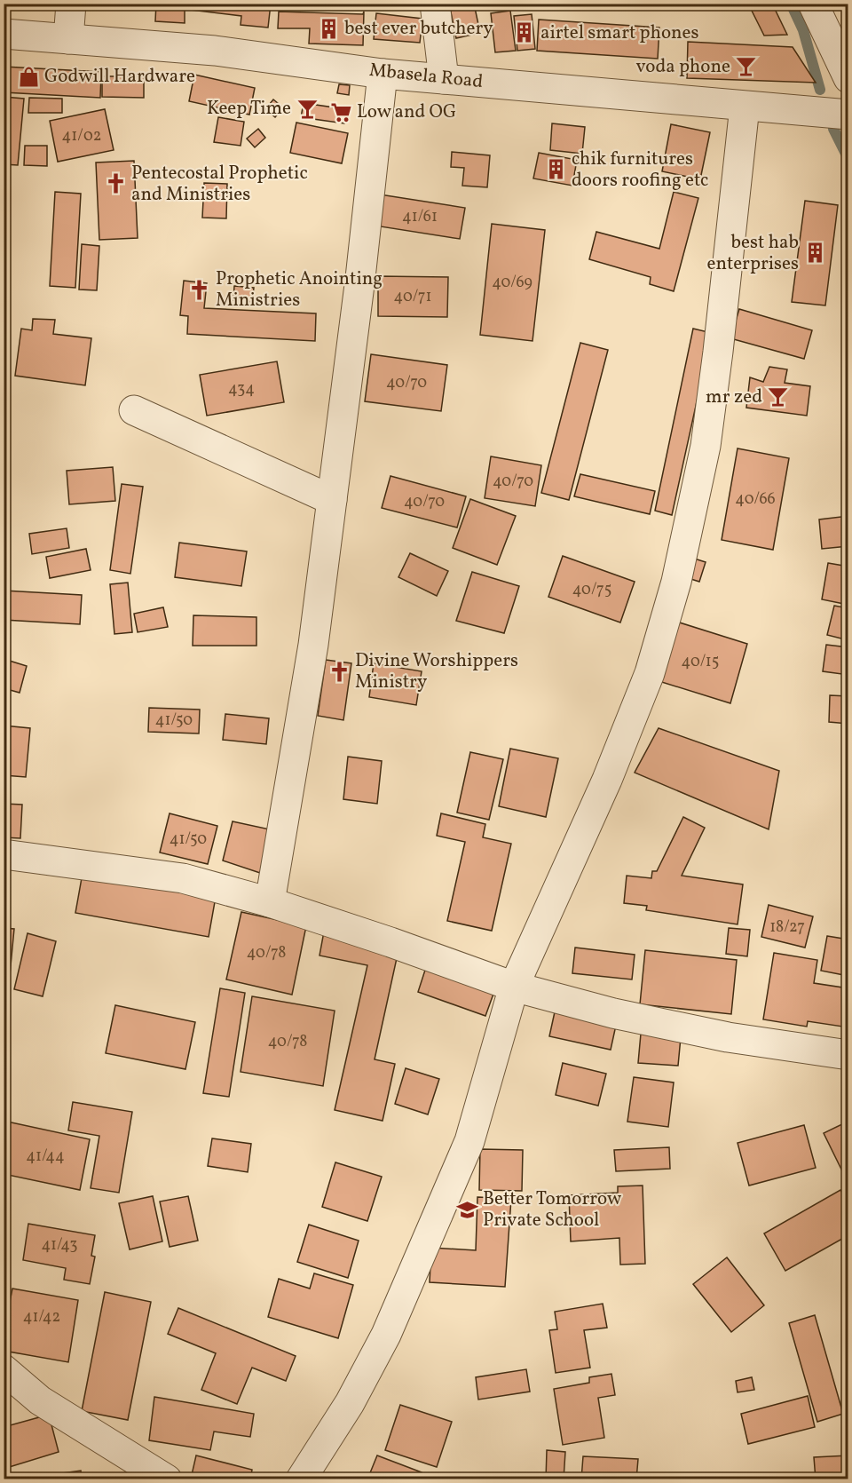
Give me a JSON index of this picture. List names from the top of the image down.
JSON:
{
  "streets": {
    "street": ["Mbasela Road"]
  },
  "places": {
    "building": [
      "best ever butchery",
      "airtel smart phones",
      "chik furnitures doors roofing etc",
      "best hab enterprises"
    ],
    "bar": ["voda phone", "Keep Time", "mr zed"],
    "shop": ["Godwill Hardware"],
    "supermarket": ["Low and OG"],
    "church": ["Pentecostal Prophetic and Ministries", "Prophetic Anointing Ministries", "Divine Worshippers Ministry"],
    "school or university": ["Better Tomorrow Private School"]
  },
  "house_numbers": [
    "41/02",
    "41/61",
    "40/69",
    "40/71",
    "40/70",
    "434",
    "40/70",
    "40/66",
    "40/70",
    "40/75",
    "40/15",
    "41/50",
    "41/50",
    "18/27",
    "40/78",
    "40/78",
    "41/44",
    "41/43",
    "41/42"
  ]
}
